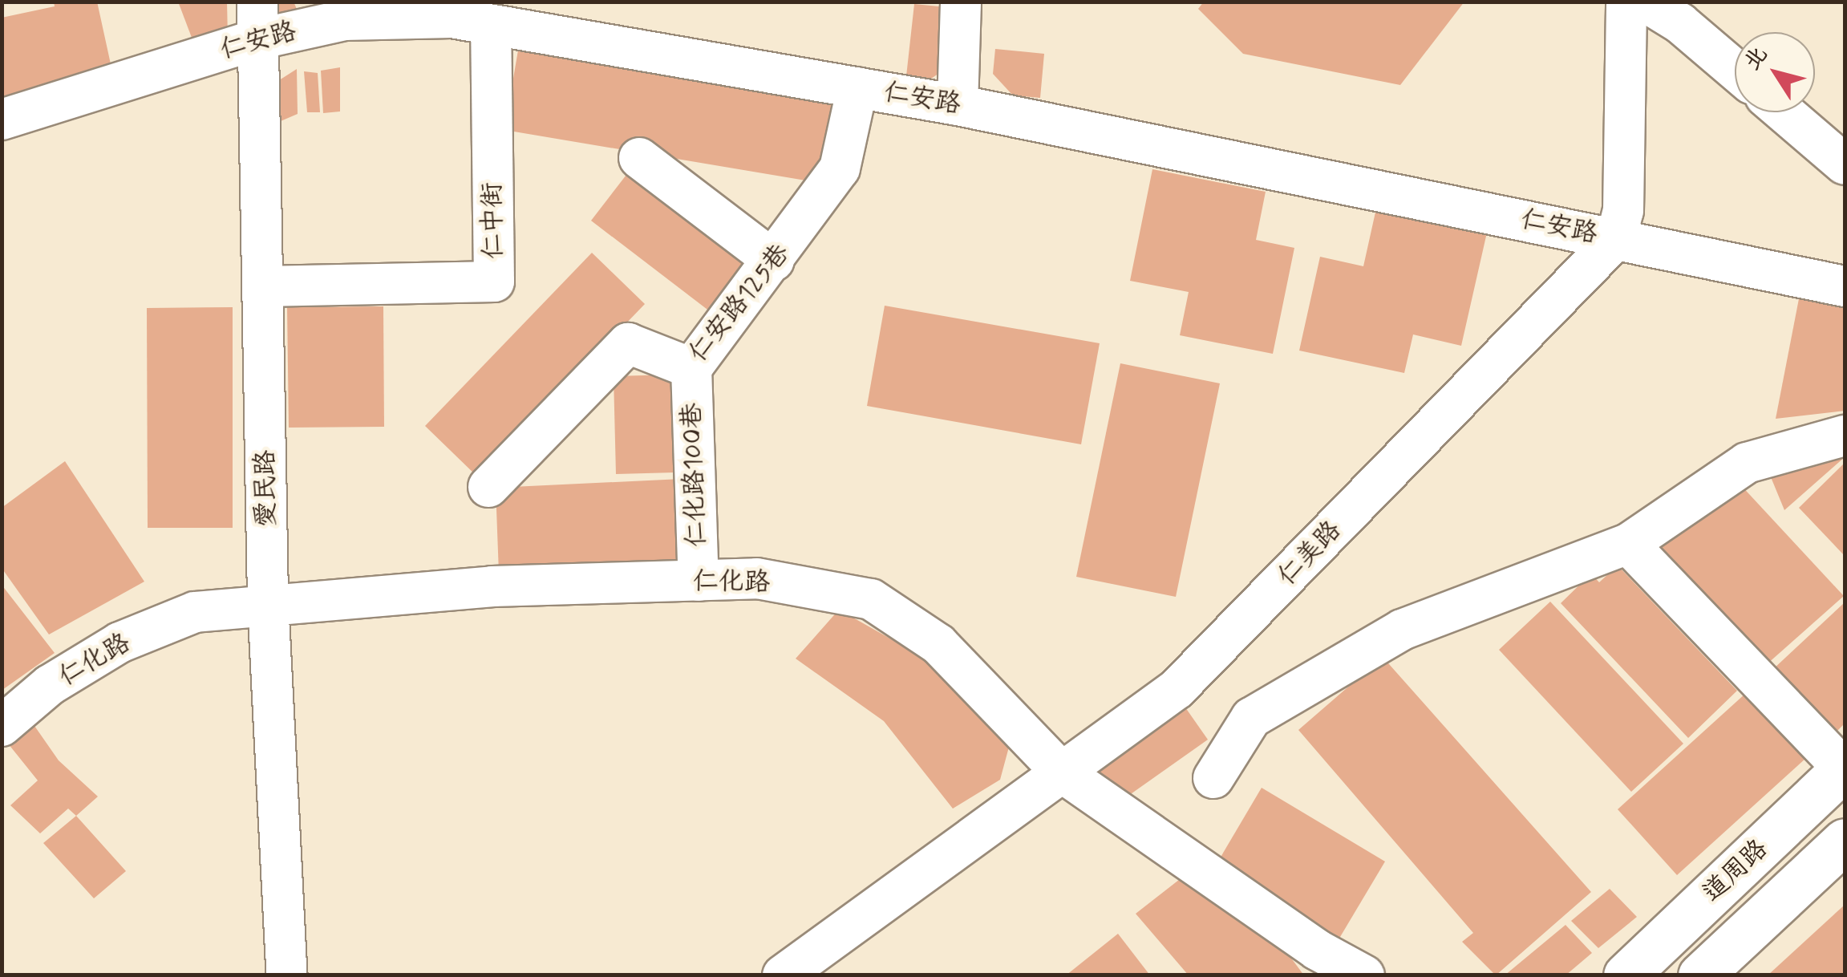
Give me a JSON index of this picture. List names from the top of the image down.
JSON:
{
  "streets": {
    "main road": ["道周路"],
    "street": [
      "仁安路",
      "仁中街",
      "仁安路125巷",
      "仁化路100巷",
      "愛民路",
      "仁美路",
      "仁化路"
    ]
  },
  "crossings": [
    ["仁安路", "仁中街"],
    ["仁安路", "仁安路125巷"],
    ["仁安路", "愛民路"],
    ["仁安路", "仁美路"],
    ["仁中街", "愛民路"],
    ["仁安路125巷", "仁化路100巷"],
    ["仁化路100巷", "仁化路"],
    ["愛民路", "仁化路"],
    ["仁美路", "仁化路"]
  ],
  "north": "top left"
}
